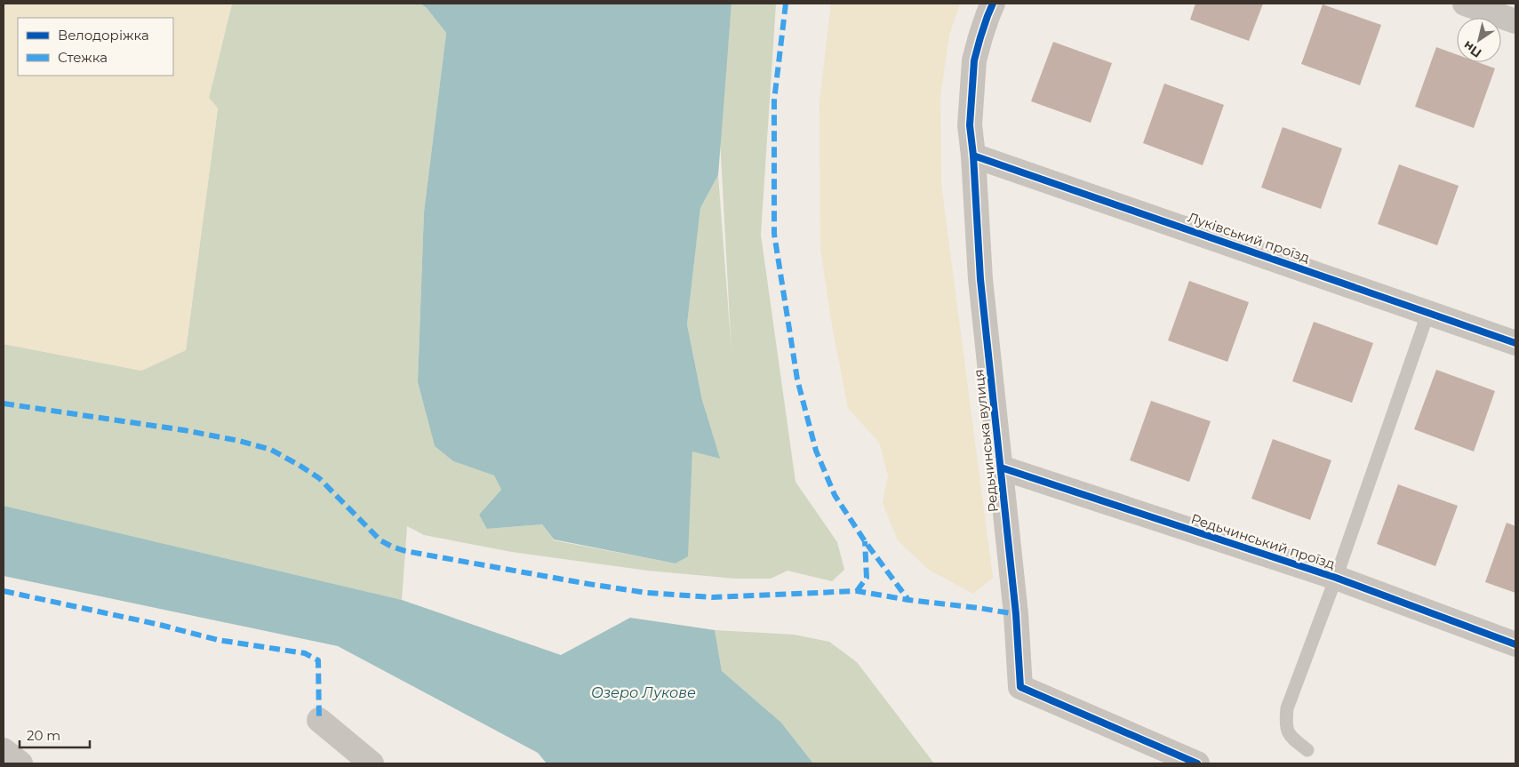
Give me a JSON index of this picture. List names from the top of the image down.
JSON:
{
  "streets": {
    "street": ["Луківський проїзд", "Редьчинська вулиця", "Редьчинський проїзд"]
  },
  "crossings": [
    ["Луківський проїзд", "Редьчинська вулиця"],
    ["Редьчинська вулиця", "Редьчинський проїзд"]
  ],
  "water": ["Озеро Лукове"],
  "legend": ["Велодоріжка", "Стежка"],
  "scale_bar": "20 m",
  "north": "bottom left"
}
